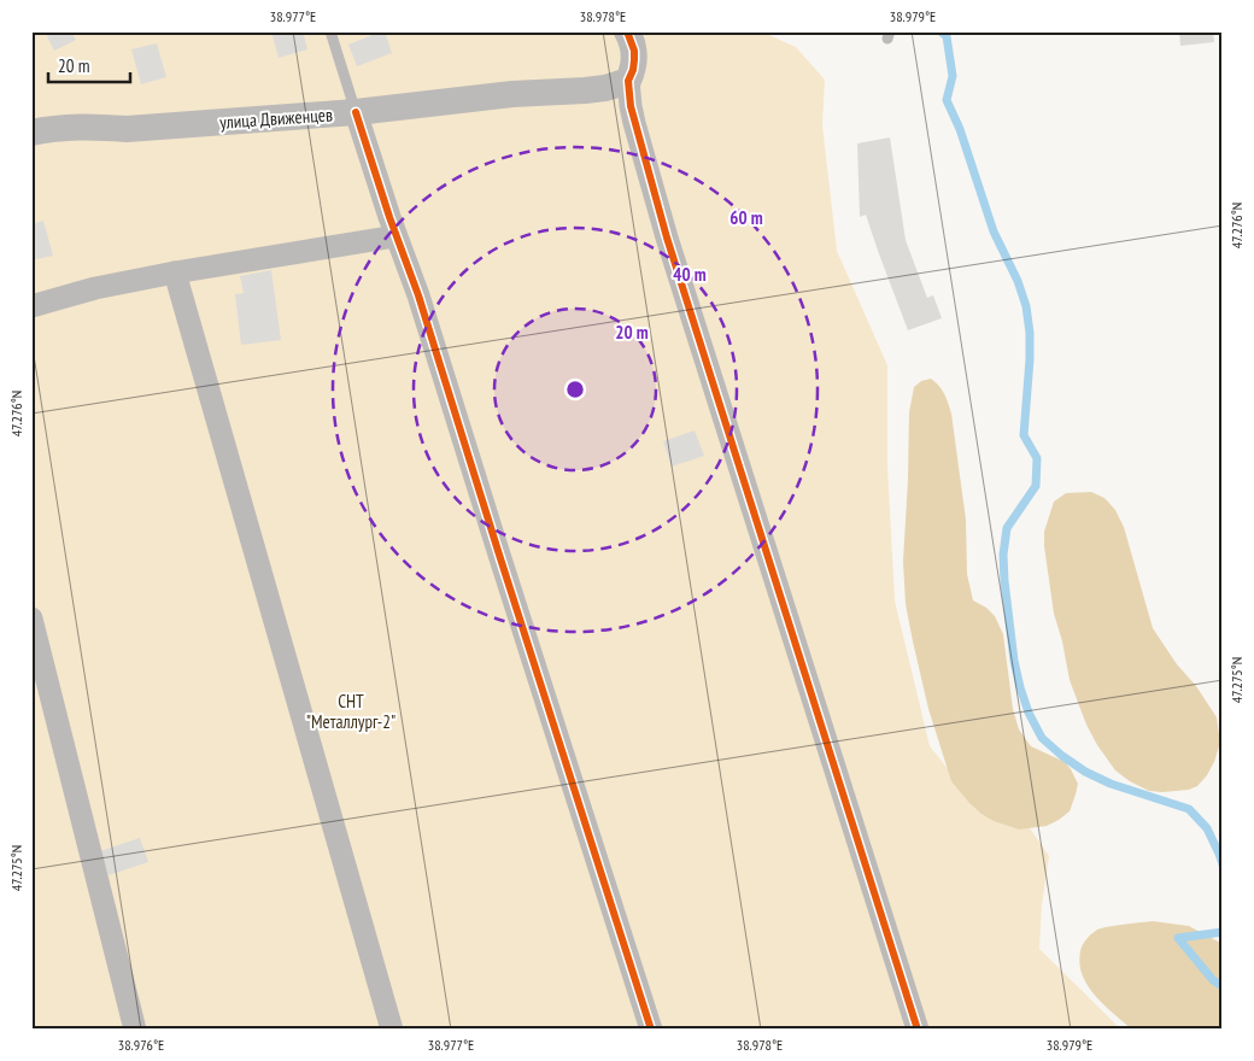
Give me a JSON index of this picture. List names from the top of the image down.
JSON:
{
  "streets": {
    "street": ["улица Движенцев"]
  },
  "parks": ["СНТ \"Металлург-2\""],
  "scale_bar": "20 m",
  "coordinates": [
    "38.977°E",
    "38.978°E",
    "38.979°E",
    "47.276°N",
    "47.275°N",
    "38.976°E"
  ],
  "rings": ["60 m", "40 m", "20 m"]
}
